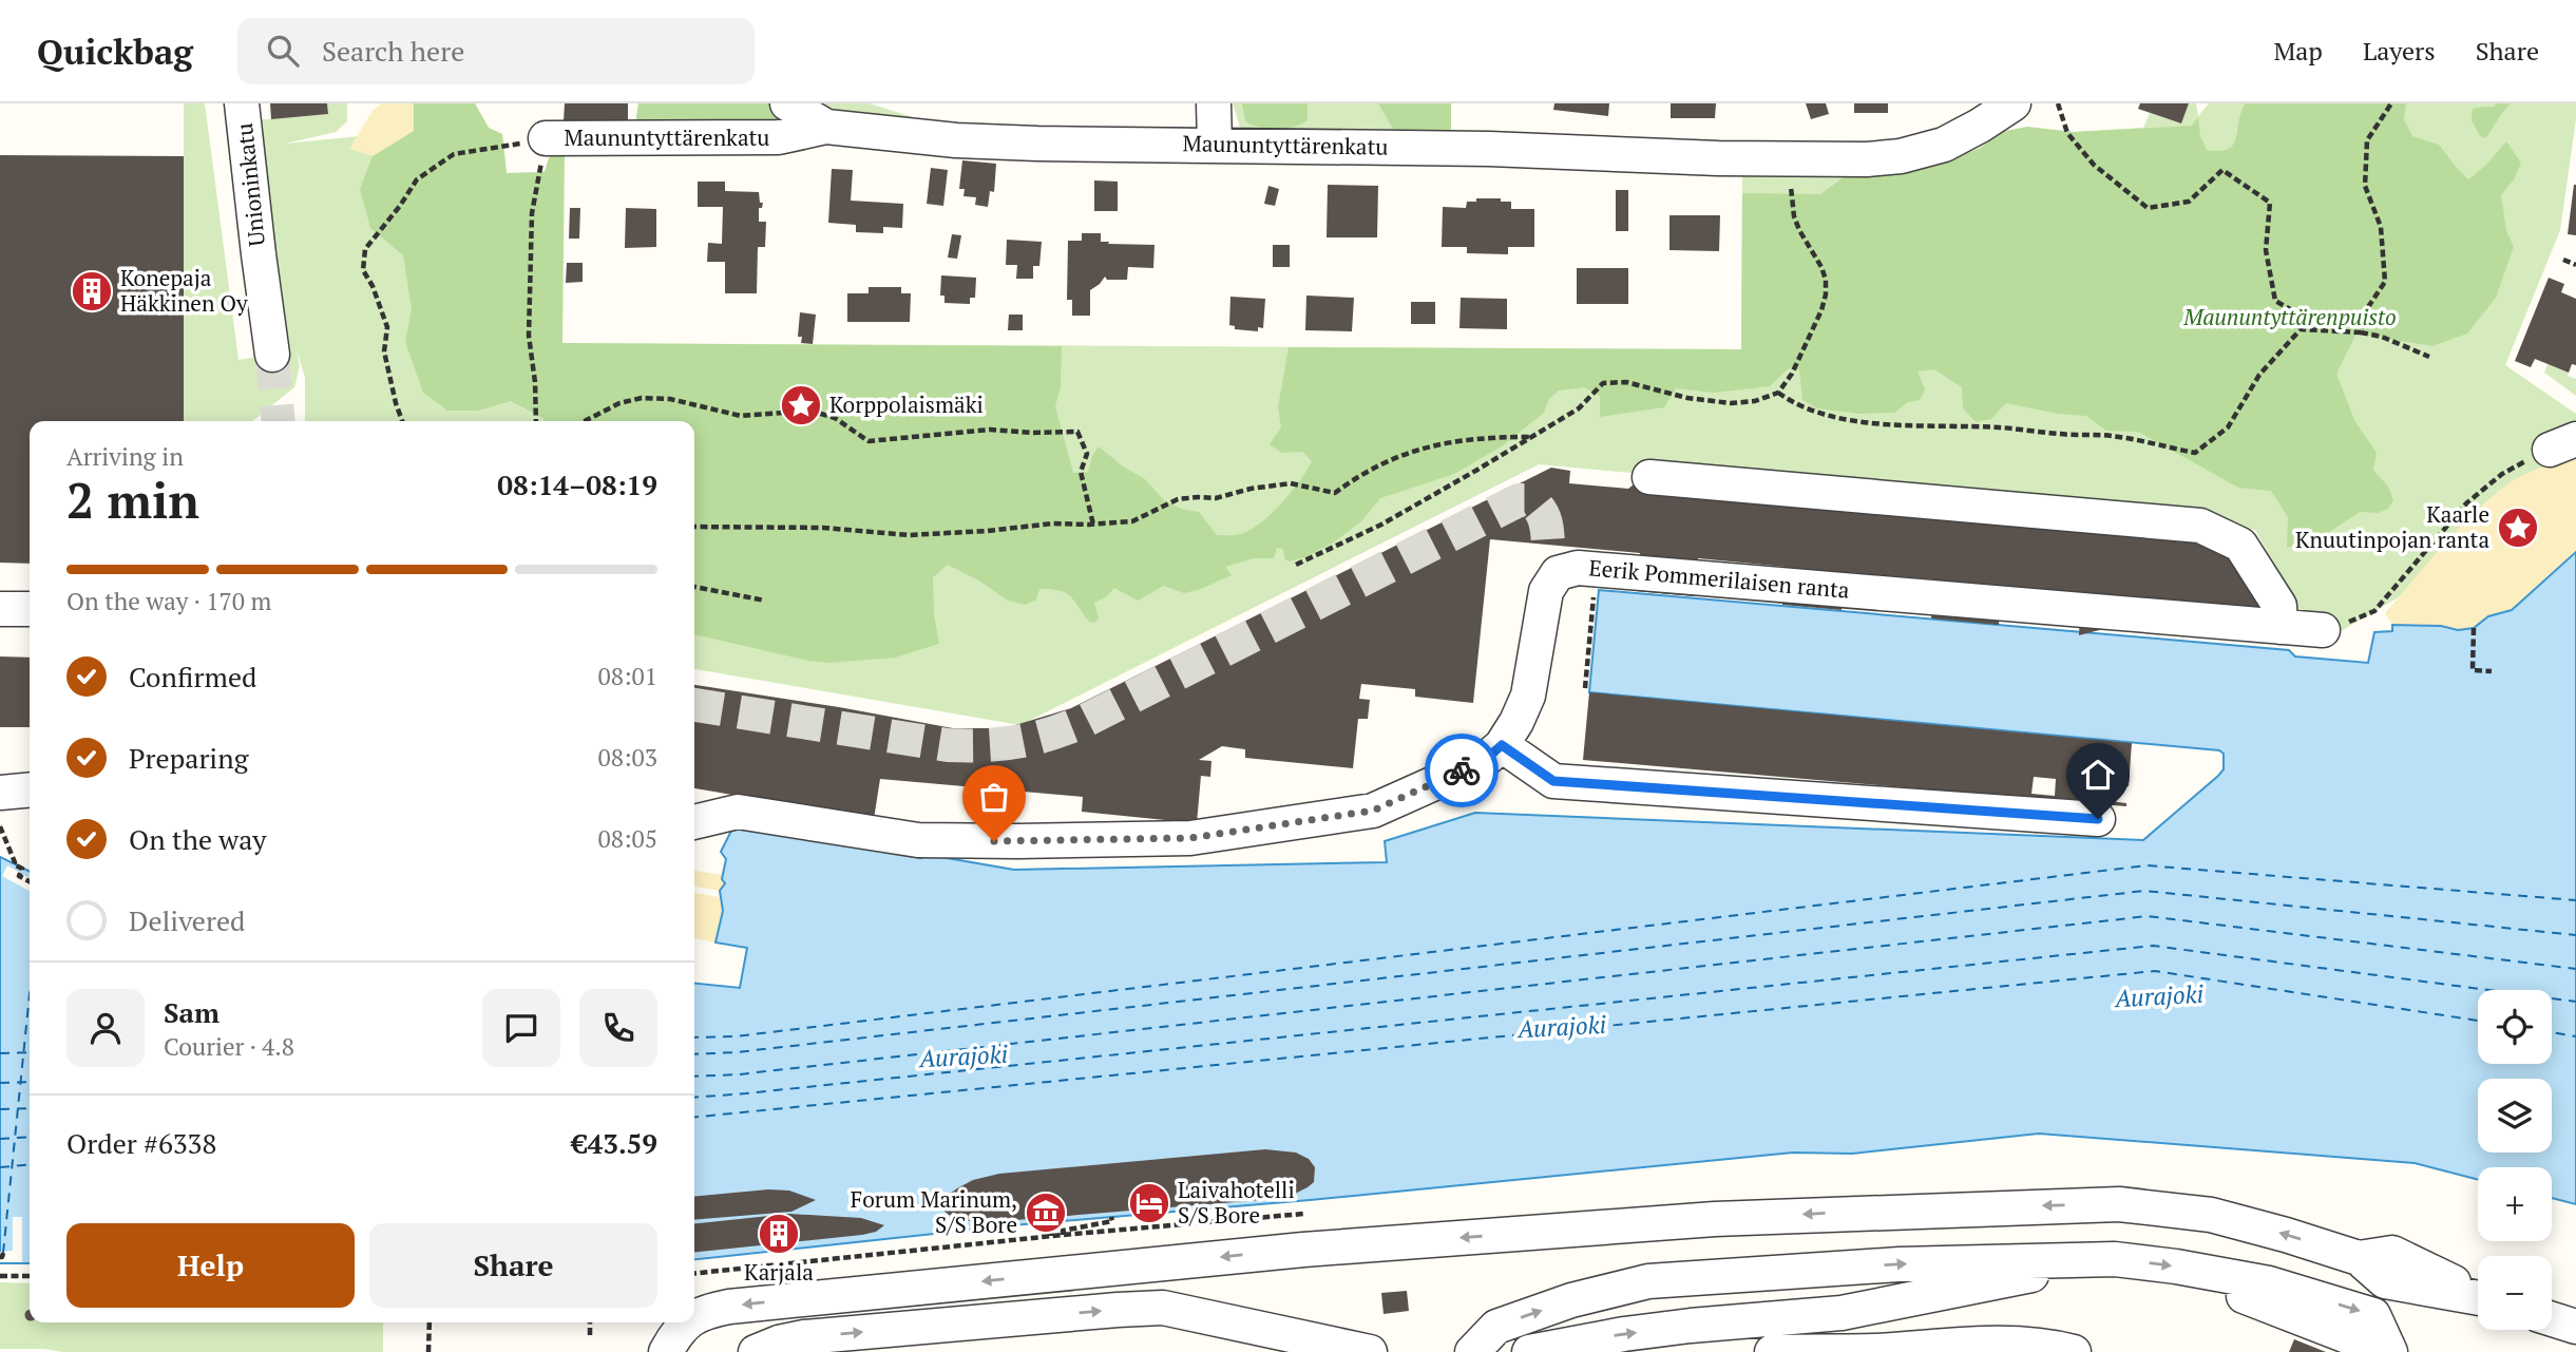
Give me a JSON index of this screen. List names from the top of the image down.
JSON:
{
  "streets": {
    "street": ["Maununtyttärenkatu", "Unioninkatu", "Eerik Pommerilaisen ranta"]
  },
  "water": ["Aurajoki"],
  "parks": ["Maununtyttärenpuisto"],
  "places": {
    "building": ["Konepaja Häkkinen Oy", "Karjala"],
    "place": ["Korppolaismäki", "Kaarle Knuutinpojan ranta"],
    "hotel": ["Laivahotelli S/S Bore"],
    "museum": ["Forum Marinum, S/S Bore"]
  },
  "page": {
    "header": "Quickbag",
    "search": "Search here",
    "nav": ["Map", "Layers", "Share"],
    "heading": ["2 min", "Arriving in", "08:14–08:19"],
    "panel": [
      "Sam",
      "Courier · 4.8",
      "Order #6338",
      "€43.59"
    ],
    "bar": "On the way · 170 m",
    "list": [
      ["Confirmed", "08:01"],
      ["Preparing", "08:03"],
      ["On the way", "08:05"],
      "Delivered"
    ],
    "map_buttons": ["+", "−"],
    "buttons": ["Help", "Share"]
  }
}
